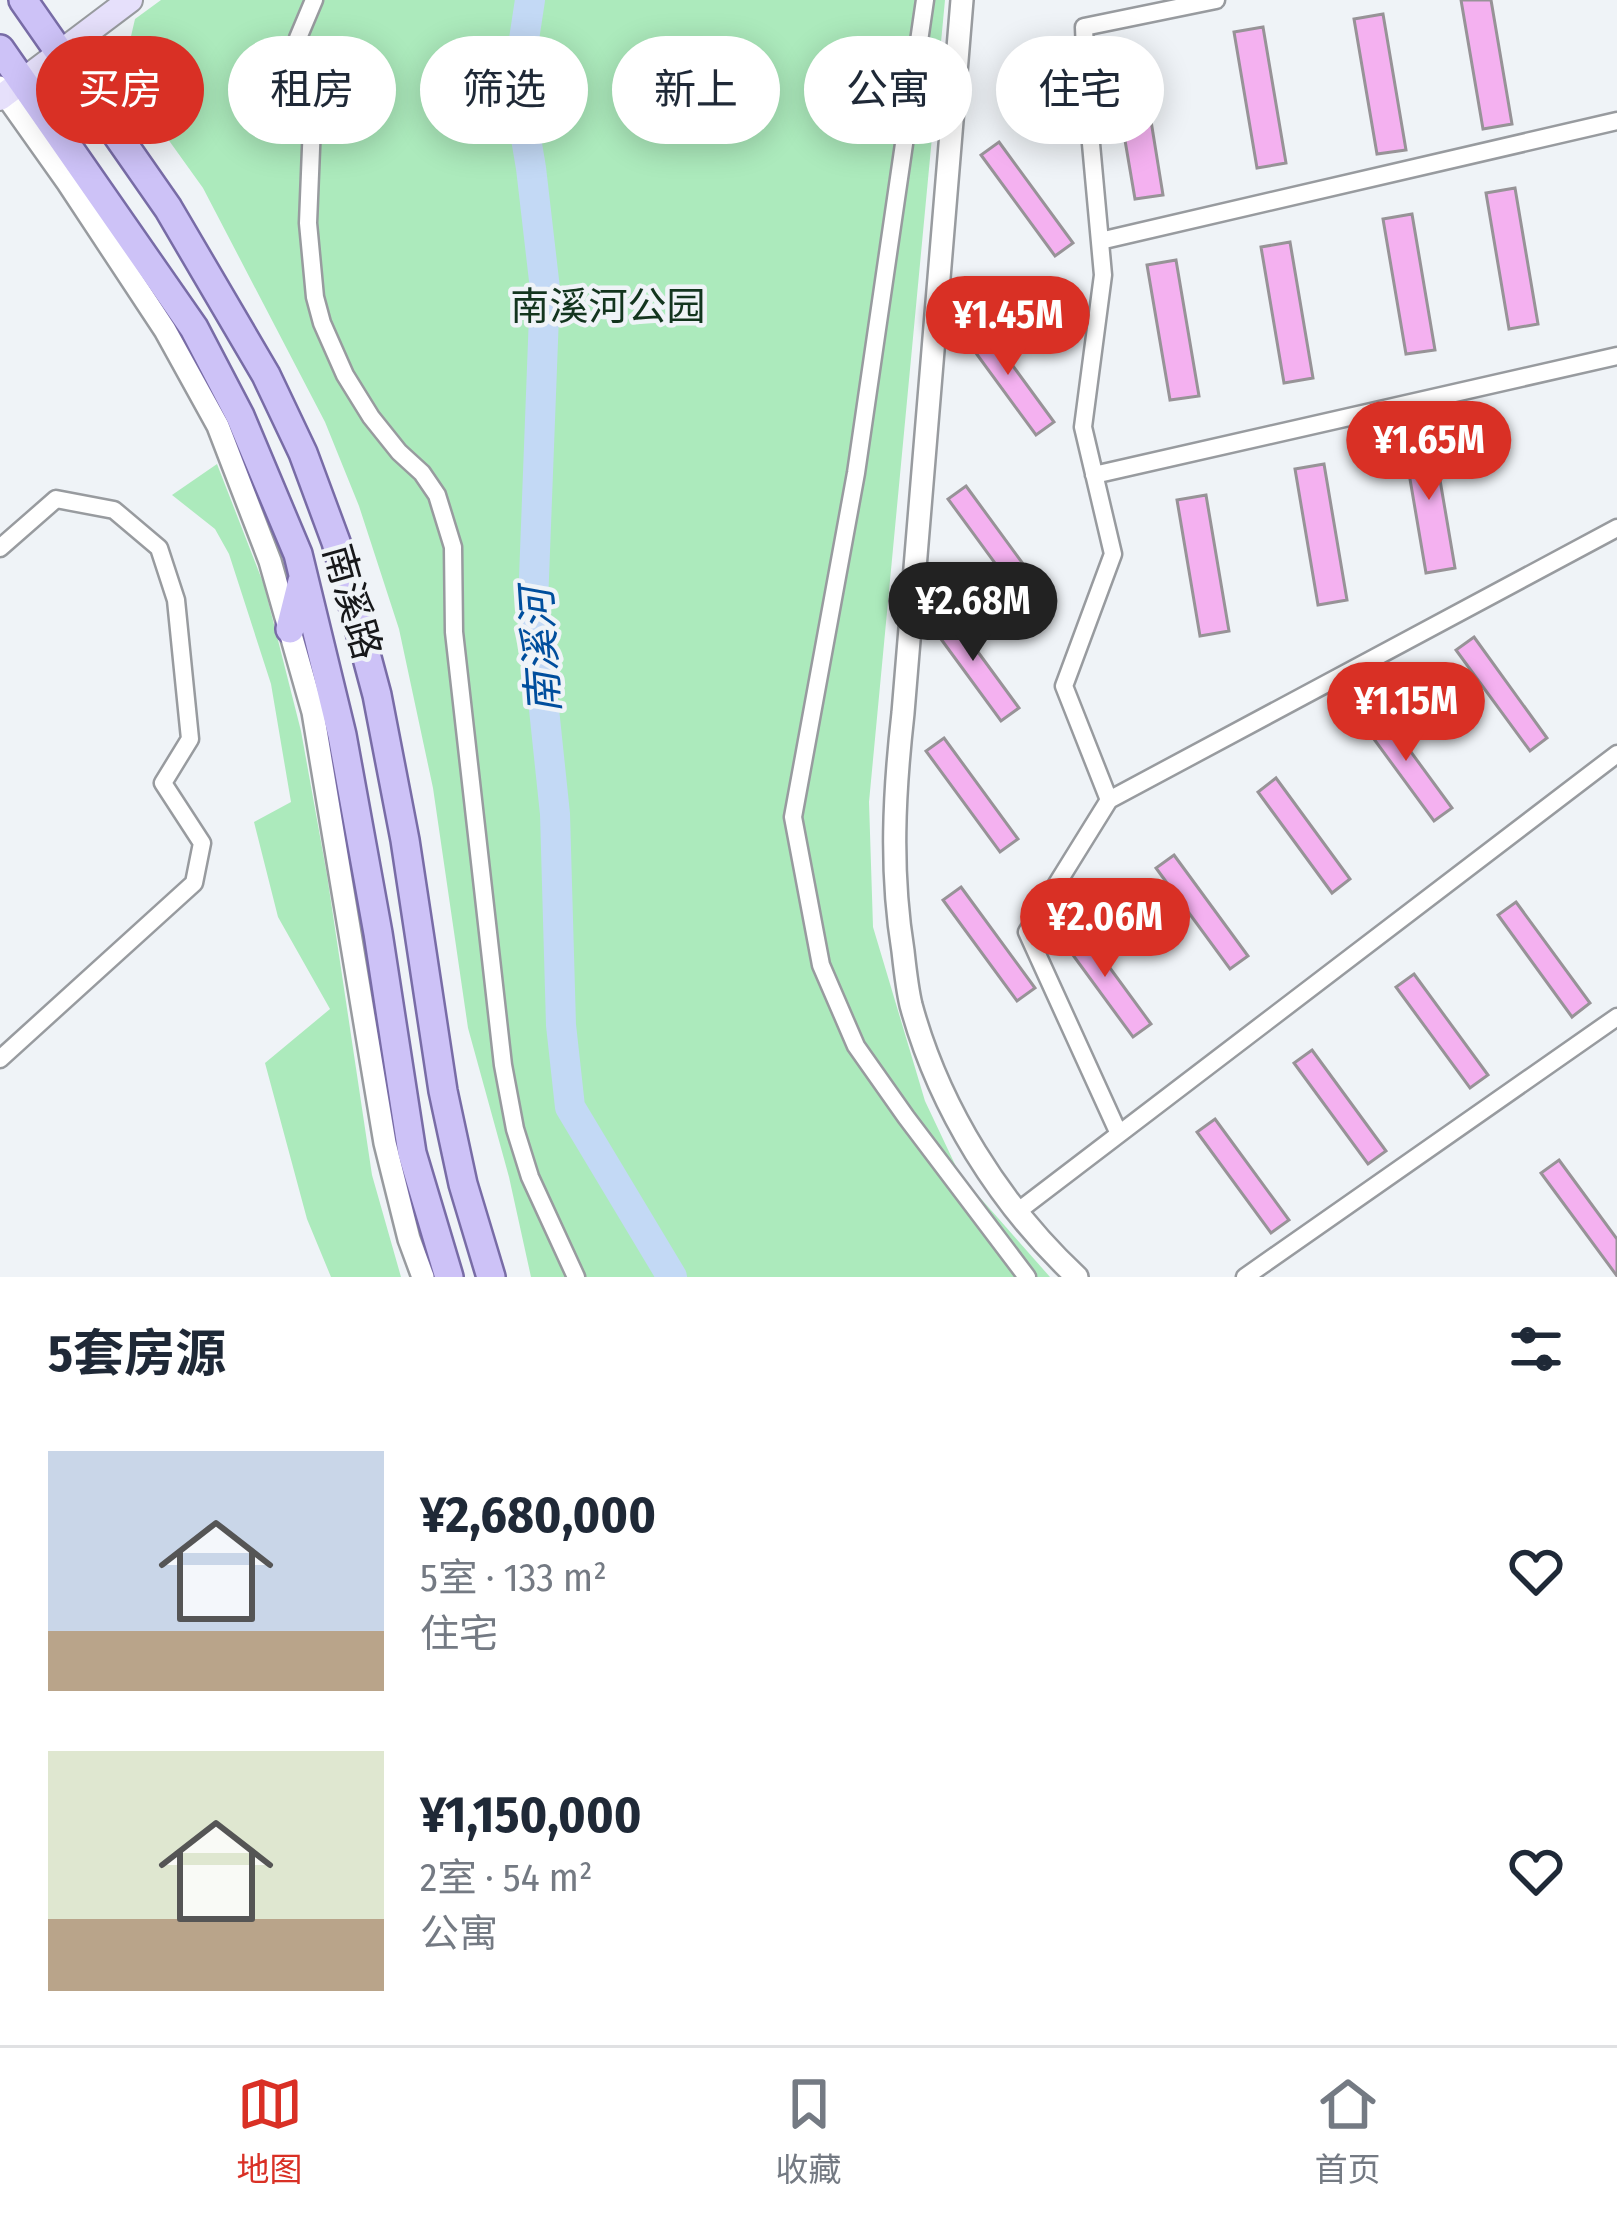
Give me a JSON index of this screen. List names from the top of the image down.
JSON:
{
  "streets": {
    "main road": ["南溪路"]
  },
  "water": ["南溪河"],
  "parks": ["南溪河公园"],
  "page": {
    "chip": [
      "买房",
      "租房",
      "筛选",
      "新上",
      "公寓",
      "住宅"
    ],
    "price": [
      "¥1.45M",
      "¥1.65M",
      "¥2.68M",
      "¥1.15M",
      "¥2.06M"
    ],
    "heading": "5套房源",
    "list": [
      {
        "name": "¥2,680,000",
        "note": "5室 · 133 m² · 住宅"
      },
      {
        "name": "¥1,150,000",
        "note": "2室 · 54 m² · 公寓"
      }
    ],
    "tabs": ["地图", "收藏", "首页"]
  }
}
